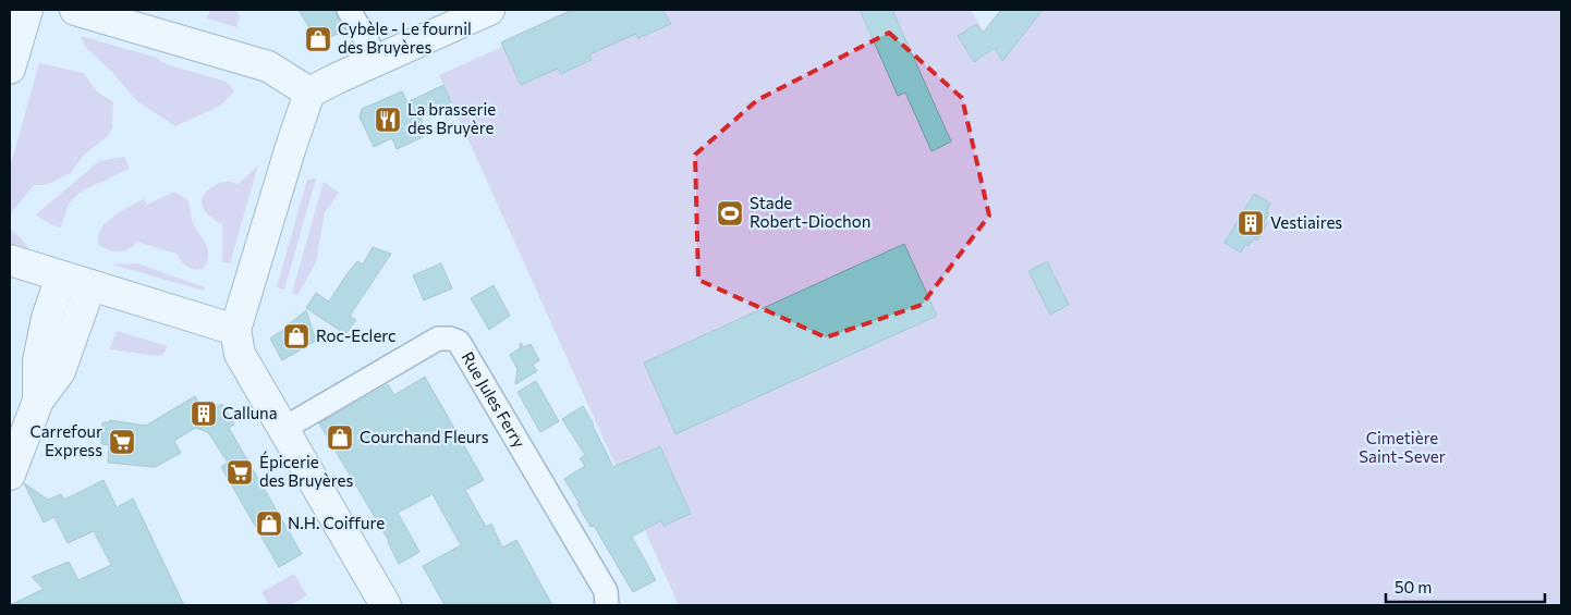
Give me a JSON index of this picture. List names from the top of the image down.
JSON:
{
  "streets": {
    "street": ["Rue Jules Ferry"]
  },
  "parks": ["Cimetière Saint-Sever"],
  "places": {
    "shop": [
      "Cybèle - Le fournil des Bruyères",
      "Roc-Eclerc",
      "Courchand Fleurs",
      "N.H. Coiffure"
    ],
    "restaurant": ["La brasserie des Bruyère"],
    "sports": ["Stade Robert-Diochon"],
    "building": ["Vestiaires", "Calluna"],
    "supermarket": ["Carrefour Express", "Épicerie des Bruyères"]
  },
  "scale_bar": "50 m"
}
